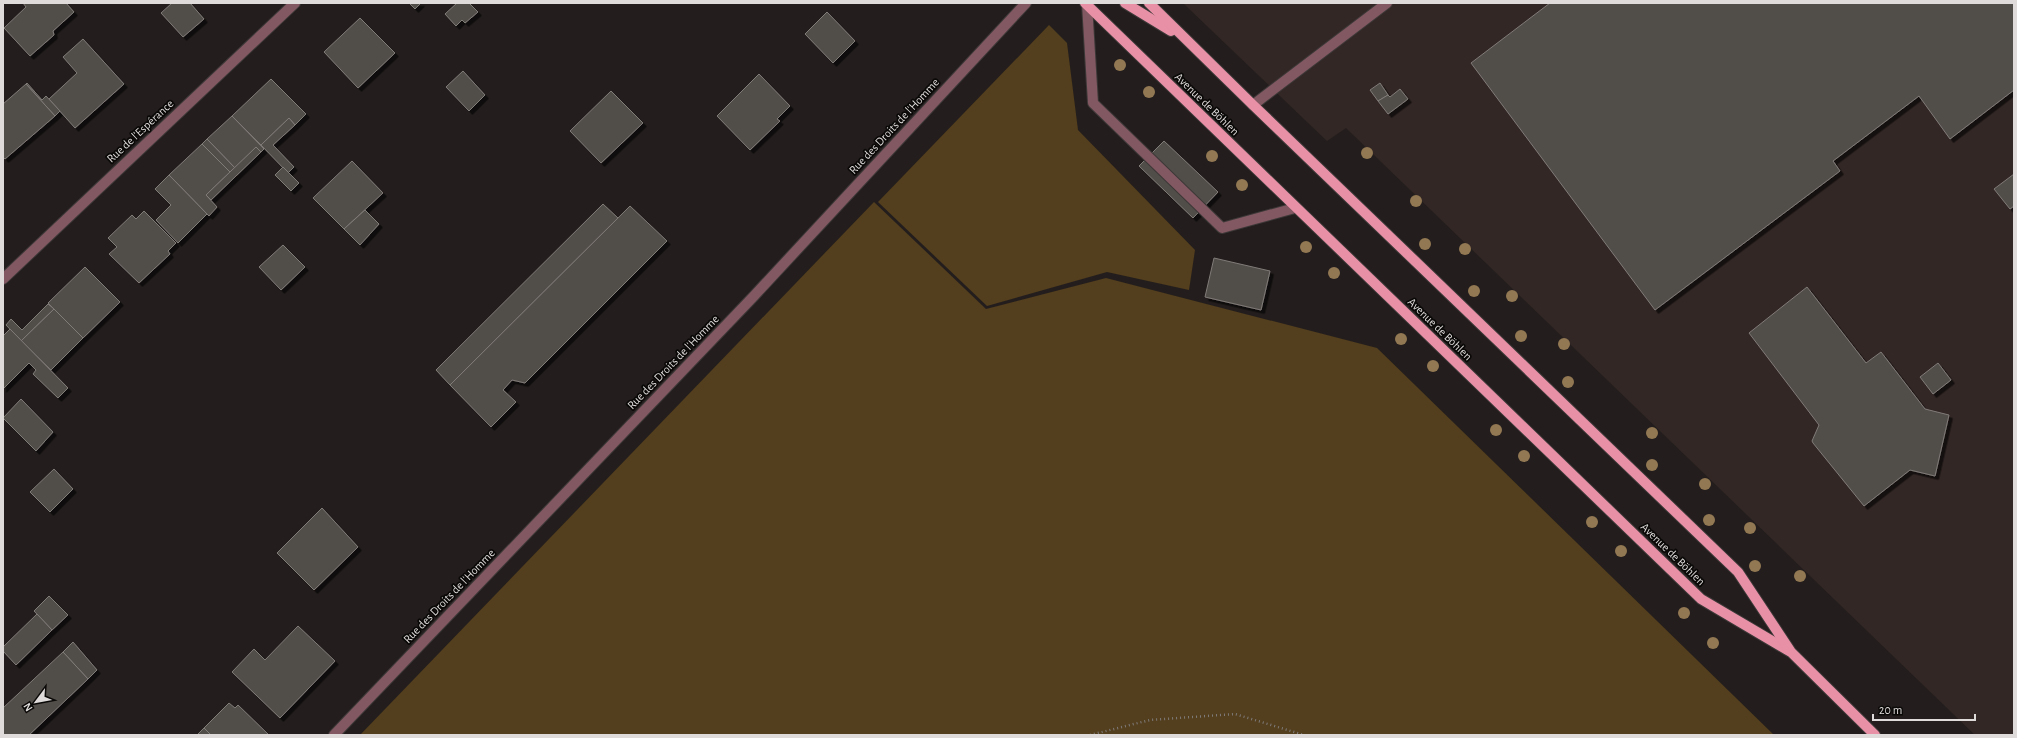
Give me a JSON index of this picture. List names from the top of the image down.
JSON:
{
  "streets": {
    "main road": ["Avenue de Böhlen"],
    "street": ["Rue des Droits de l'Homme", "Rue de l'Espérance"]
  },
  "scale_bar": "20 m",
  "north": "bottom left"
}
